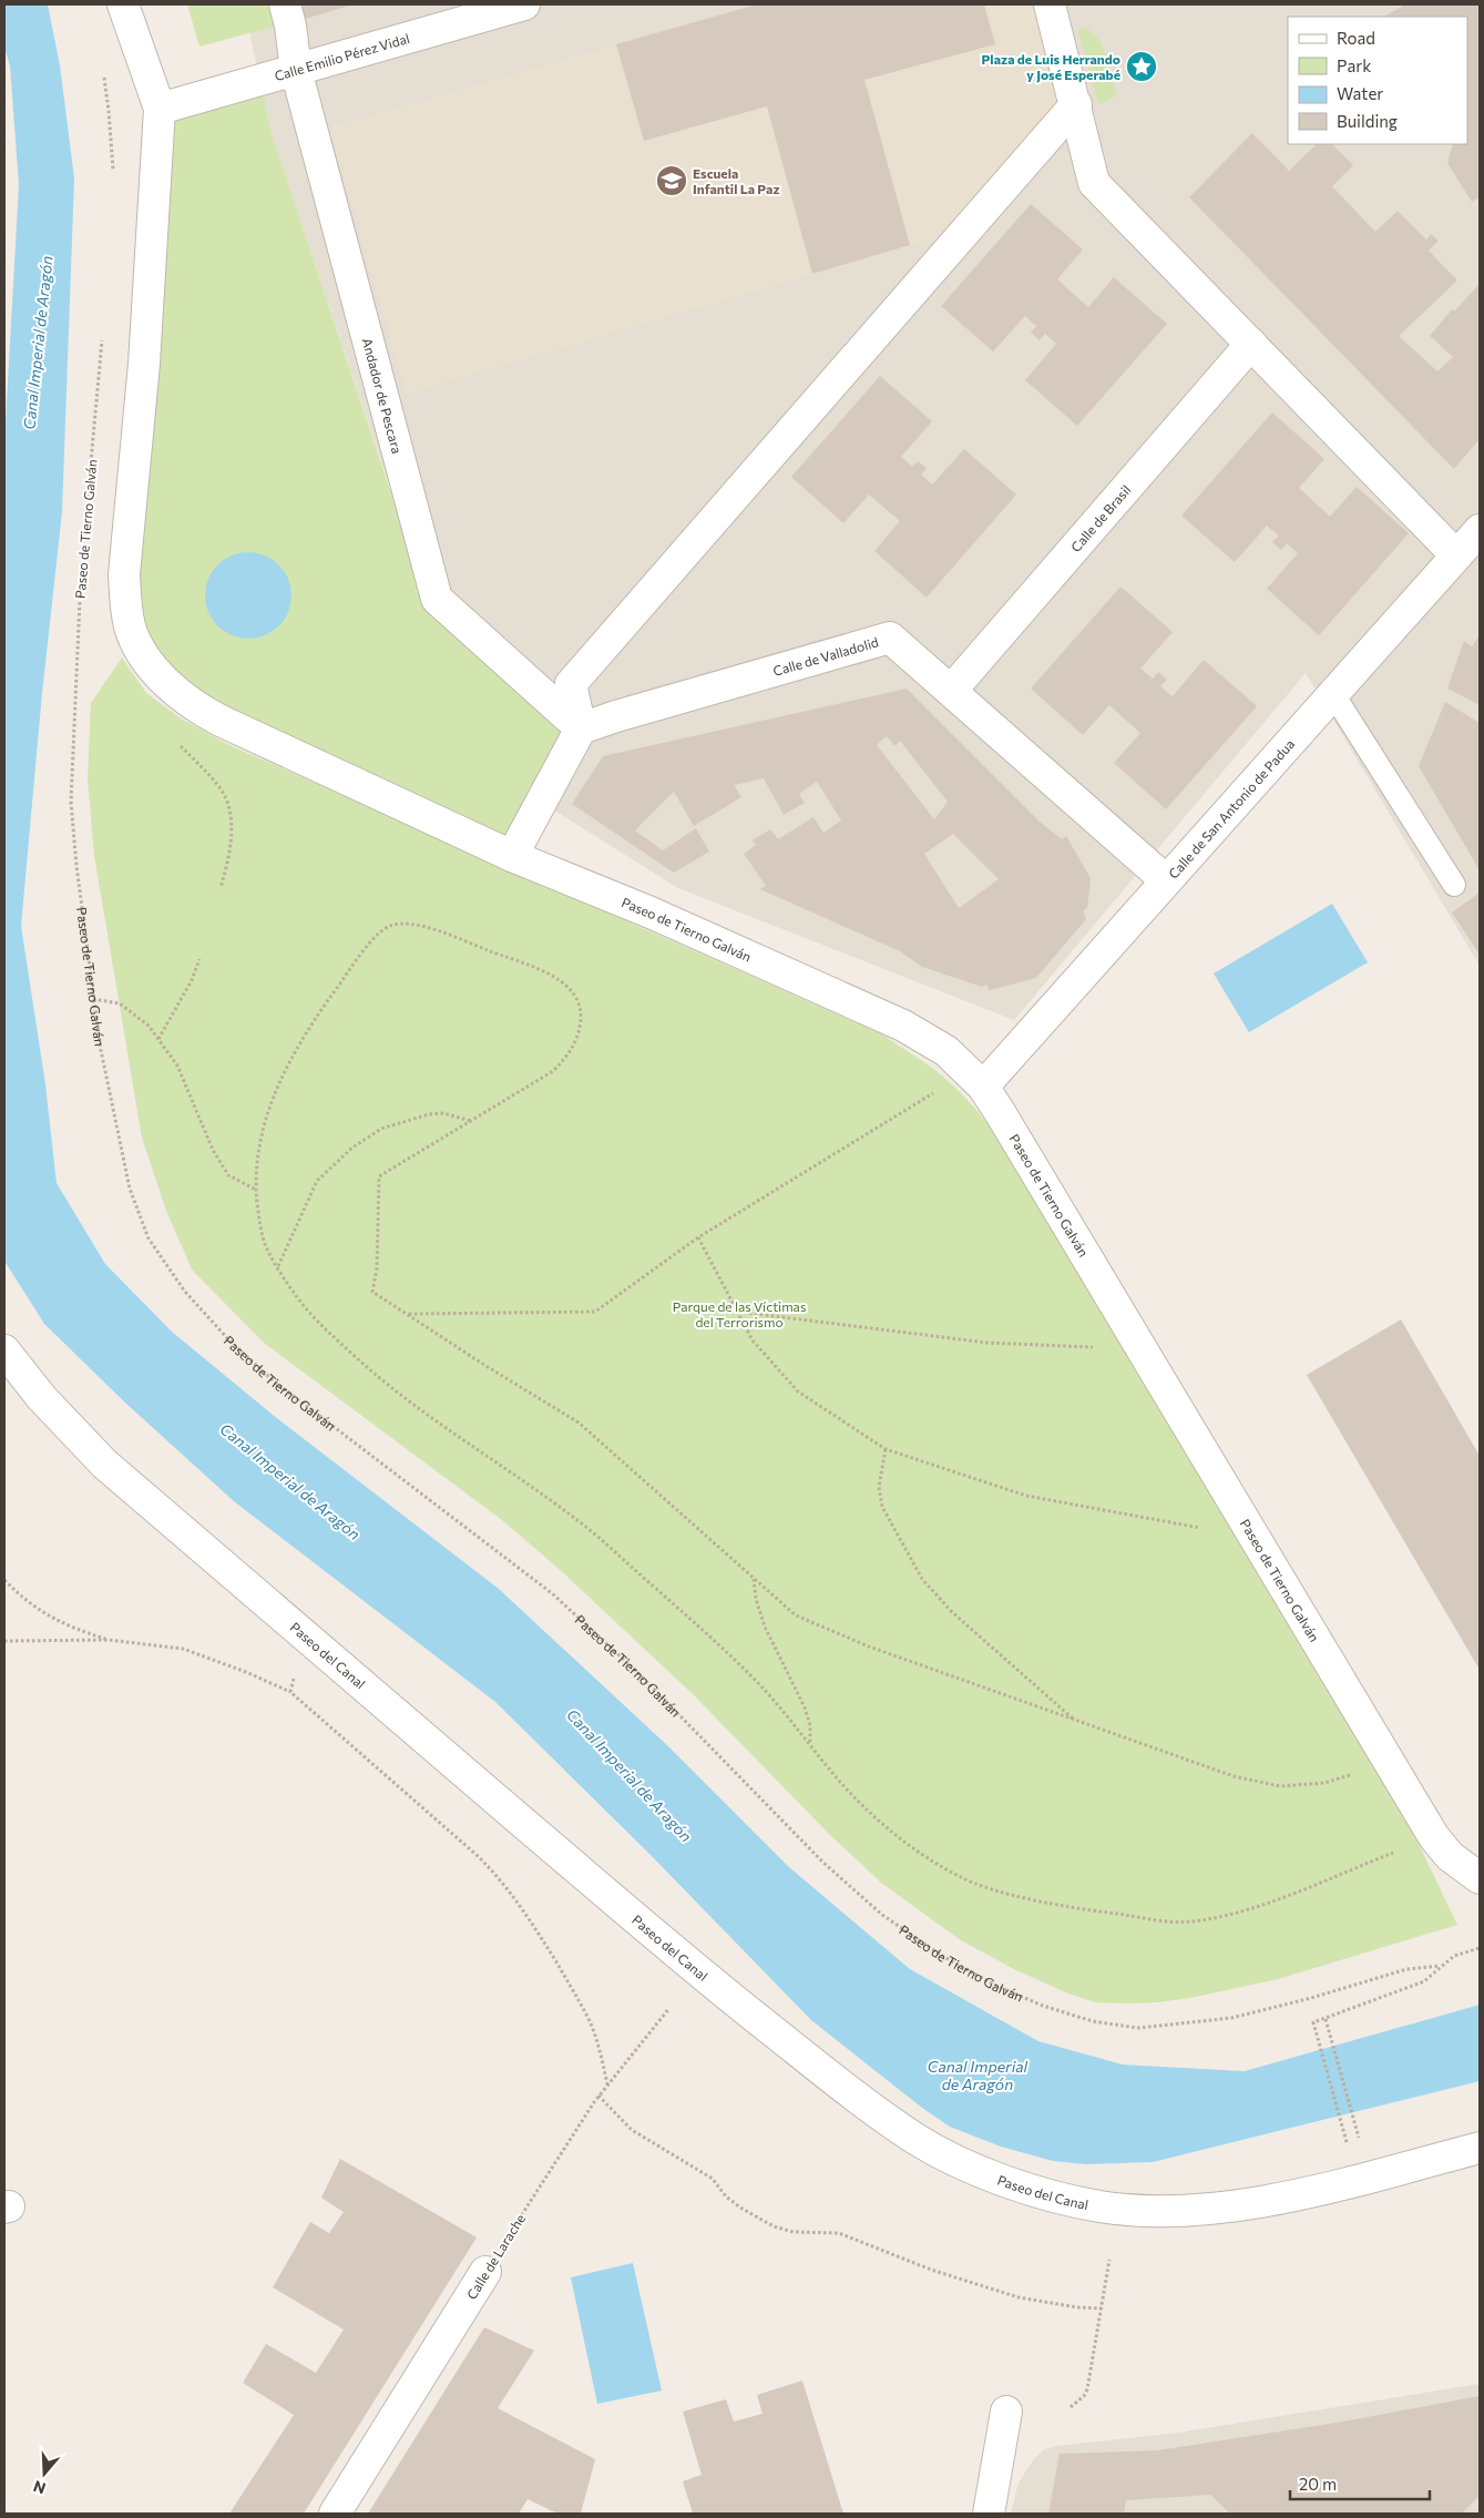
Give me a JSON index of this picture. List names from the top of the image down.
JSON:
{
  "streets": {
    "street": [
      "Calle Emilio Pérez Vidal",
      "Andador de Pescara",
      "Calle de Brasil",
      "Paseo de Tierno Galván",
      "Calle de Valladolid",
      "Calle de San Antonio de Padua",
      "Paseo del Canal",
      "Calle de Larache"
    ]
  },
  "crossings": [
    ["Calle Emilio Pérez Vidal", "Andador de Pescara"],
    ["Calle Emilio Pérez Vidal", "Paseo de Tierno Galván"],
    ["Andador de Pescara", "Calle de Valladolid"],
    ["Calle de Brasil", "Calle de Valladolid"],
    ["Paseo de Tierno Galván", "Calle de San Antonio de Padua"],
    ["Calle de Valladolid", "Calle de San Antonio de Padua"]
  ],
  "water": ["Canal Imperial de Aragón"],
  "parks": ["Parque de las Víctimas del Terrorismo"],
  "places": {
    "place": ["Plaza de Luis Herrando y José Esperabé"],
    "school or university": ["Escuela Infantil La Paz"]
  },
  "legend": [
    "Road",
    "Park",
    "Water",
    "Building"
  ],
  "scale_bar": "20 m",
  "north": "bottom"
}
